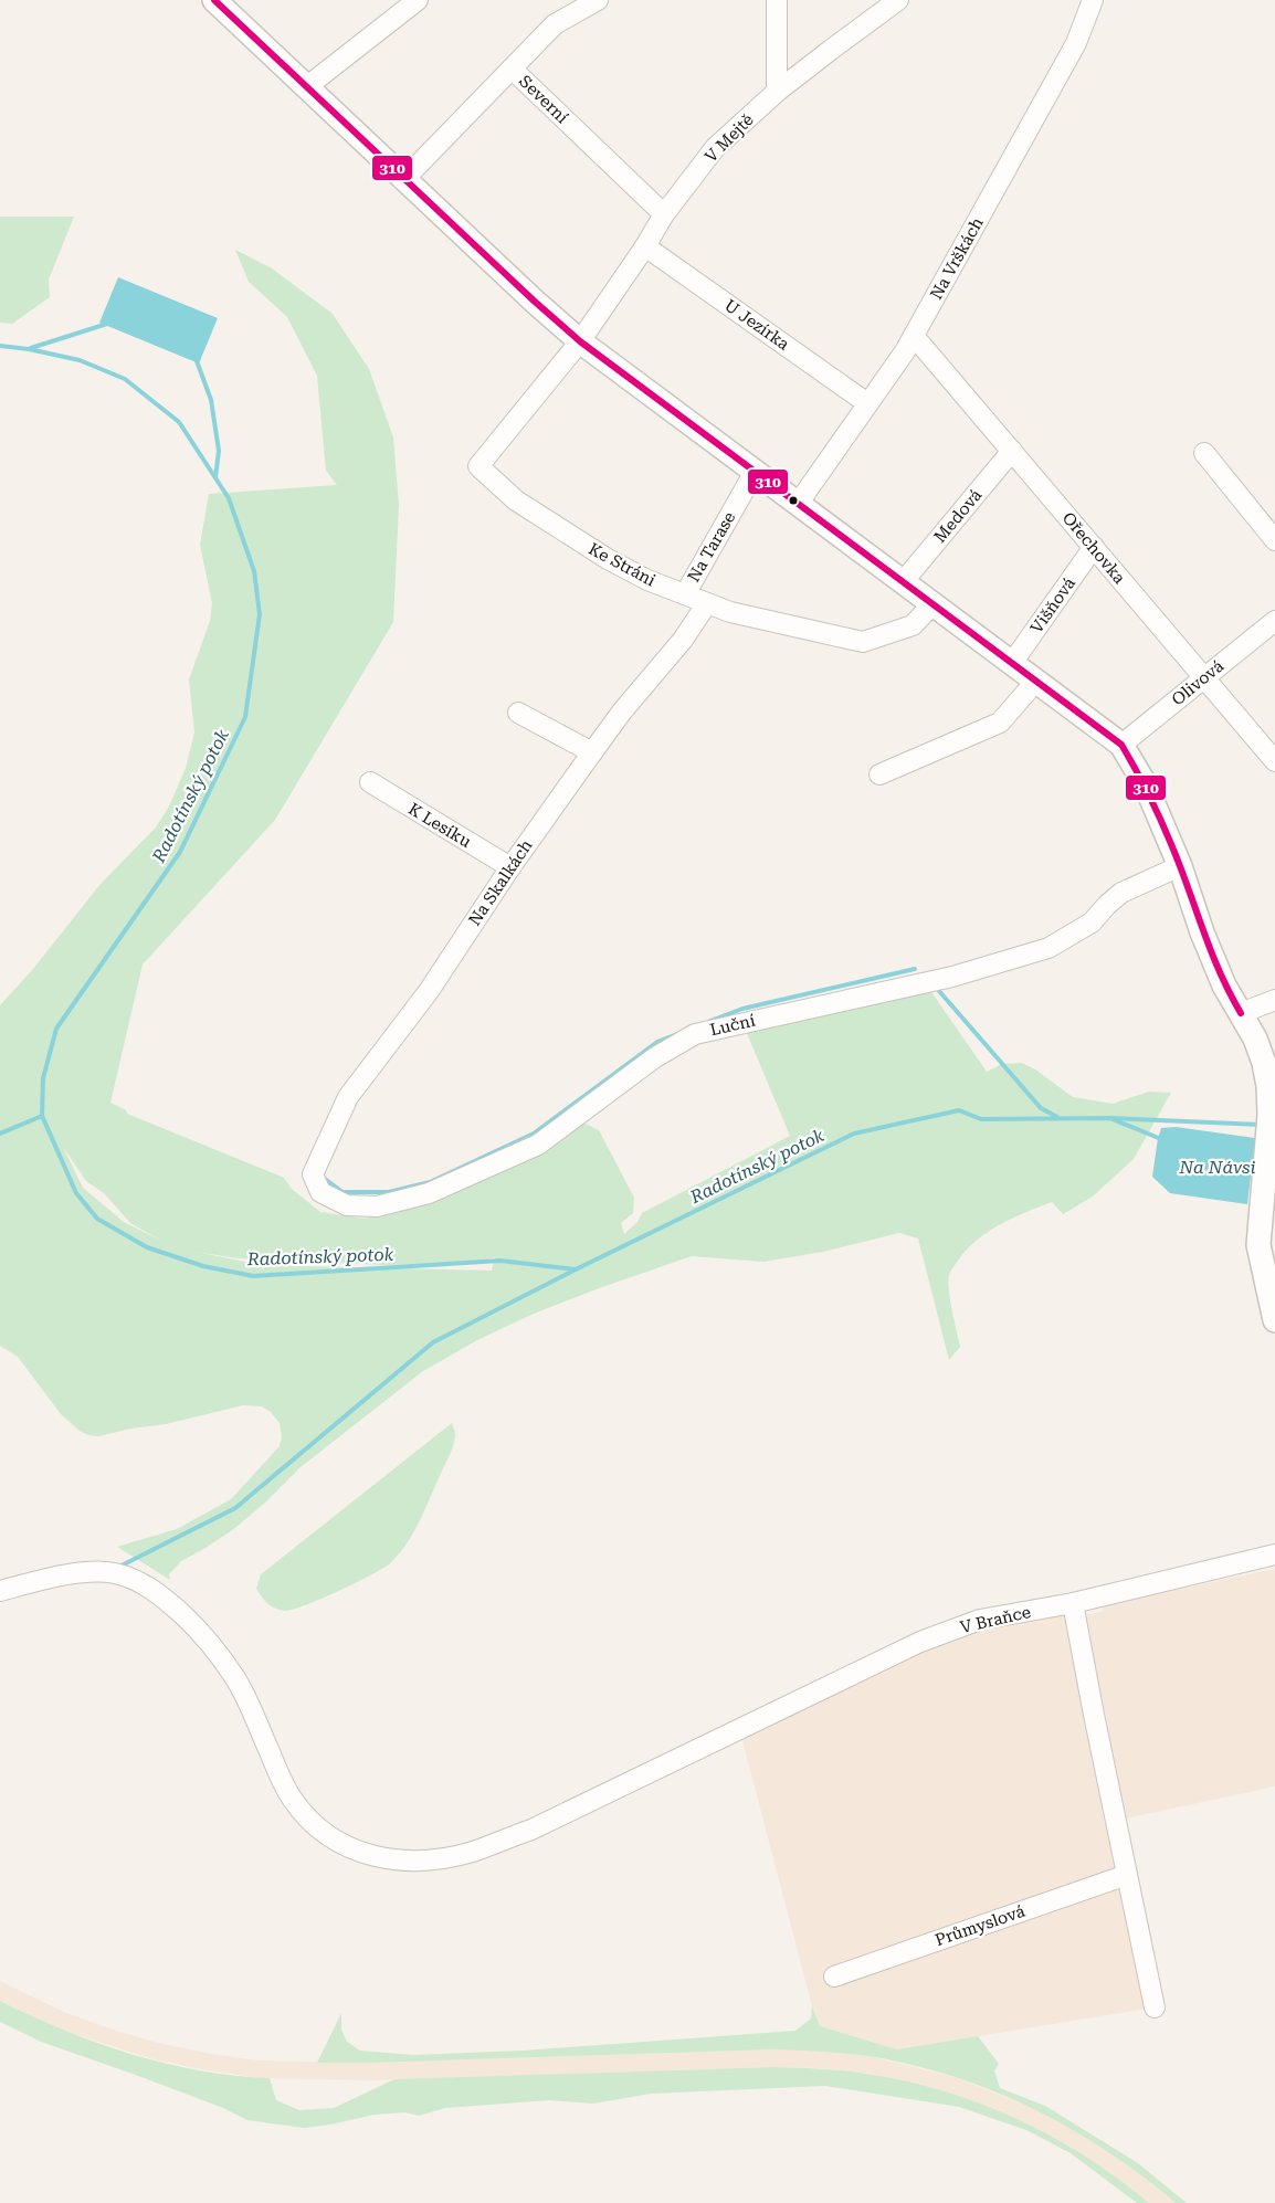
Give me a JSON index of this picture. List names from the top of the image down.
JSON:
{
  "streets": {
    "street": [
      "Severní",
      "V Mejtě",
      "Na Vrškách",
      "U Jezírka",
      "Medová",
      "Na Tarase",
      "Ořechovka",
      "Ke Stráni",
      "Višňová",
      "Olivová",
      "K Lesíku",
      "Na Skalkách",
      "Luční",
      "V Braňce",
      "Průmyslová"
    ]
  },
  "crossings": [
    ["Severní", "V Mejtě"],
    ["V Mejtě", "U Jezírka"],
    ["V Mejtě", "Ke Stráni"],
    ["Na Vrškách", "U Jezírka"],
    ["Na Vrškách", "Ořechovka"],
    ["Medová", "Ořechovka"],
    ["Na Tarase", "Ke Stráni"],
    ["Ořechovka", "Višňová"],
    ["Ořechovka", "Olivová"],
    ["Ke Stráni", "Na Skalkách"],
    ["K Lesíku", "Na Skalkách"],
    ["Na Skalkách", "Luční"]
  ],
  "water": ["Radotínský potok", "Na Návsi"],
  "lines": ["transit line 310"]
}
